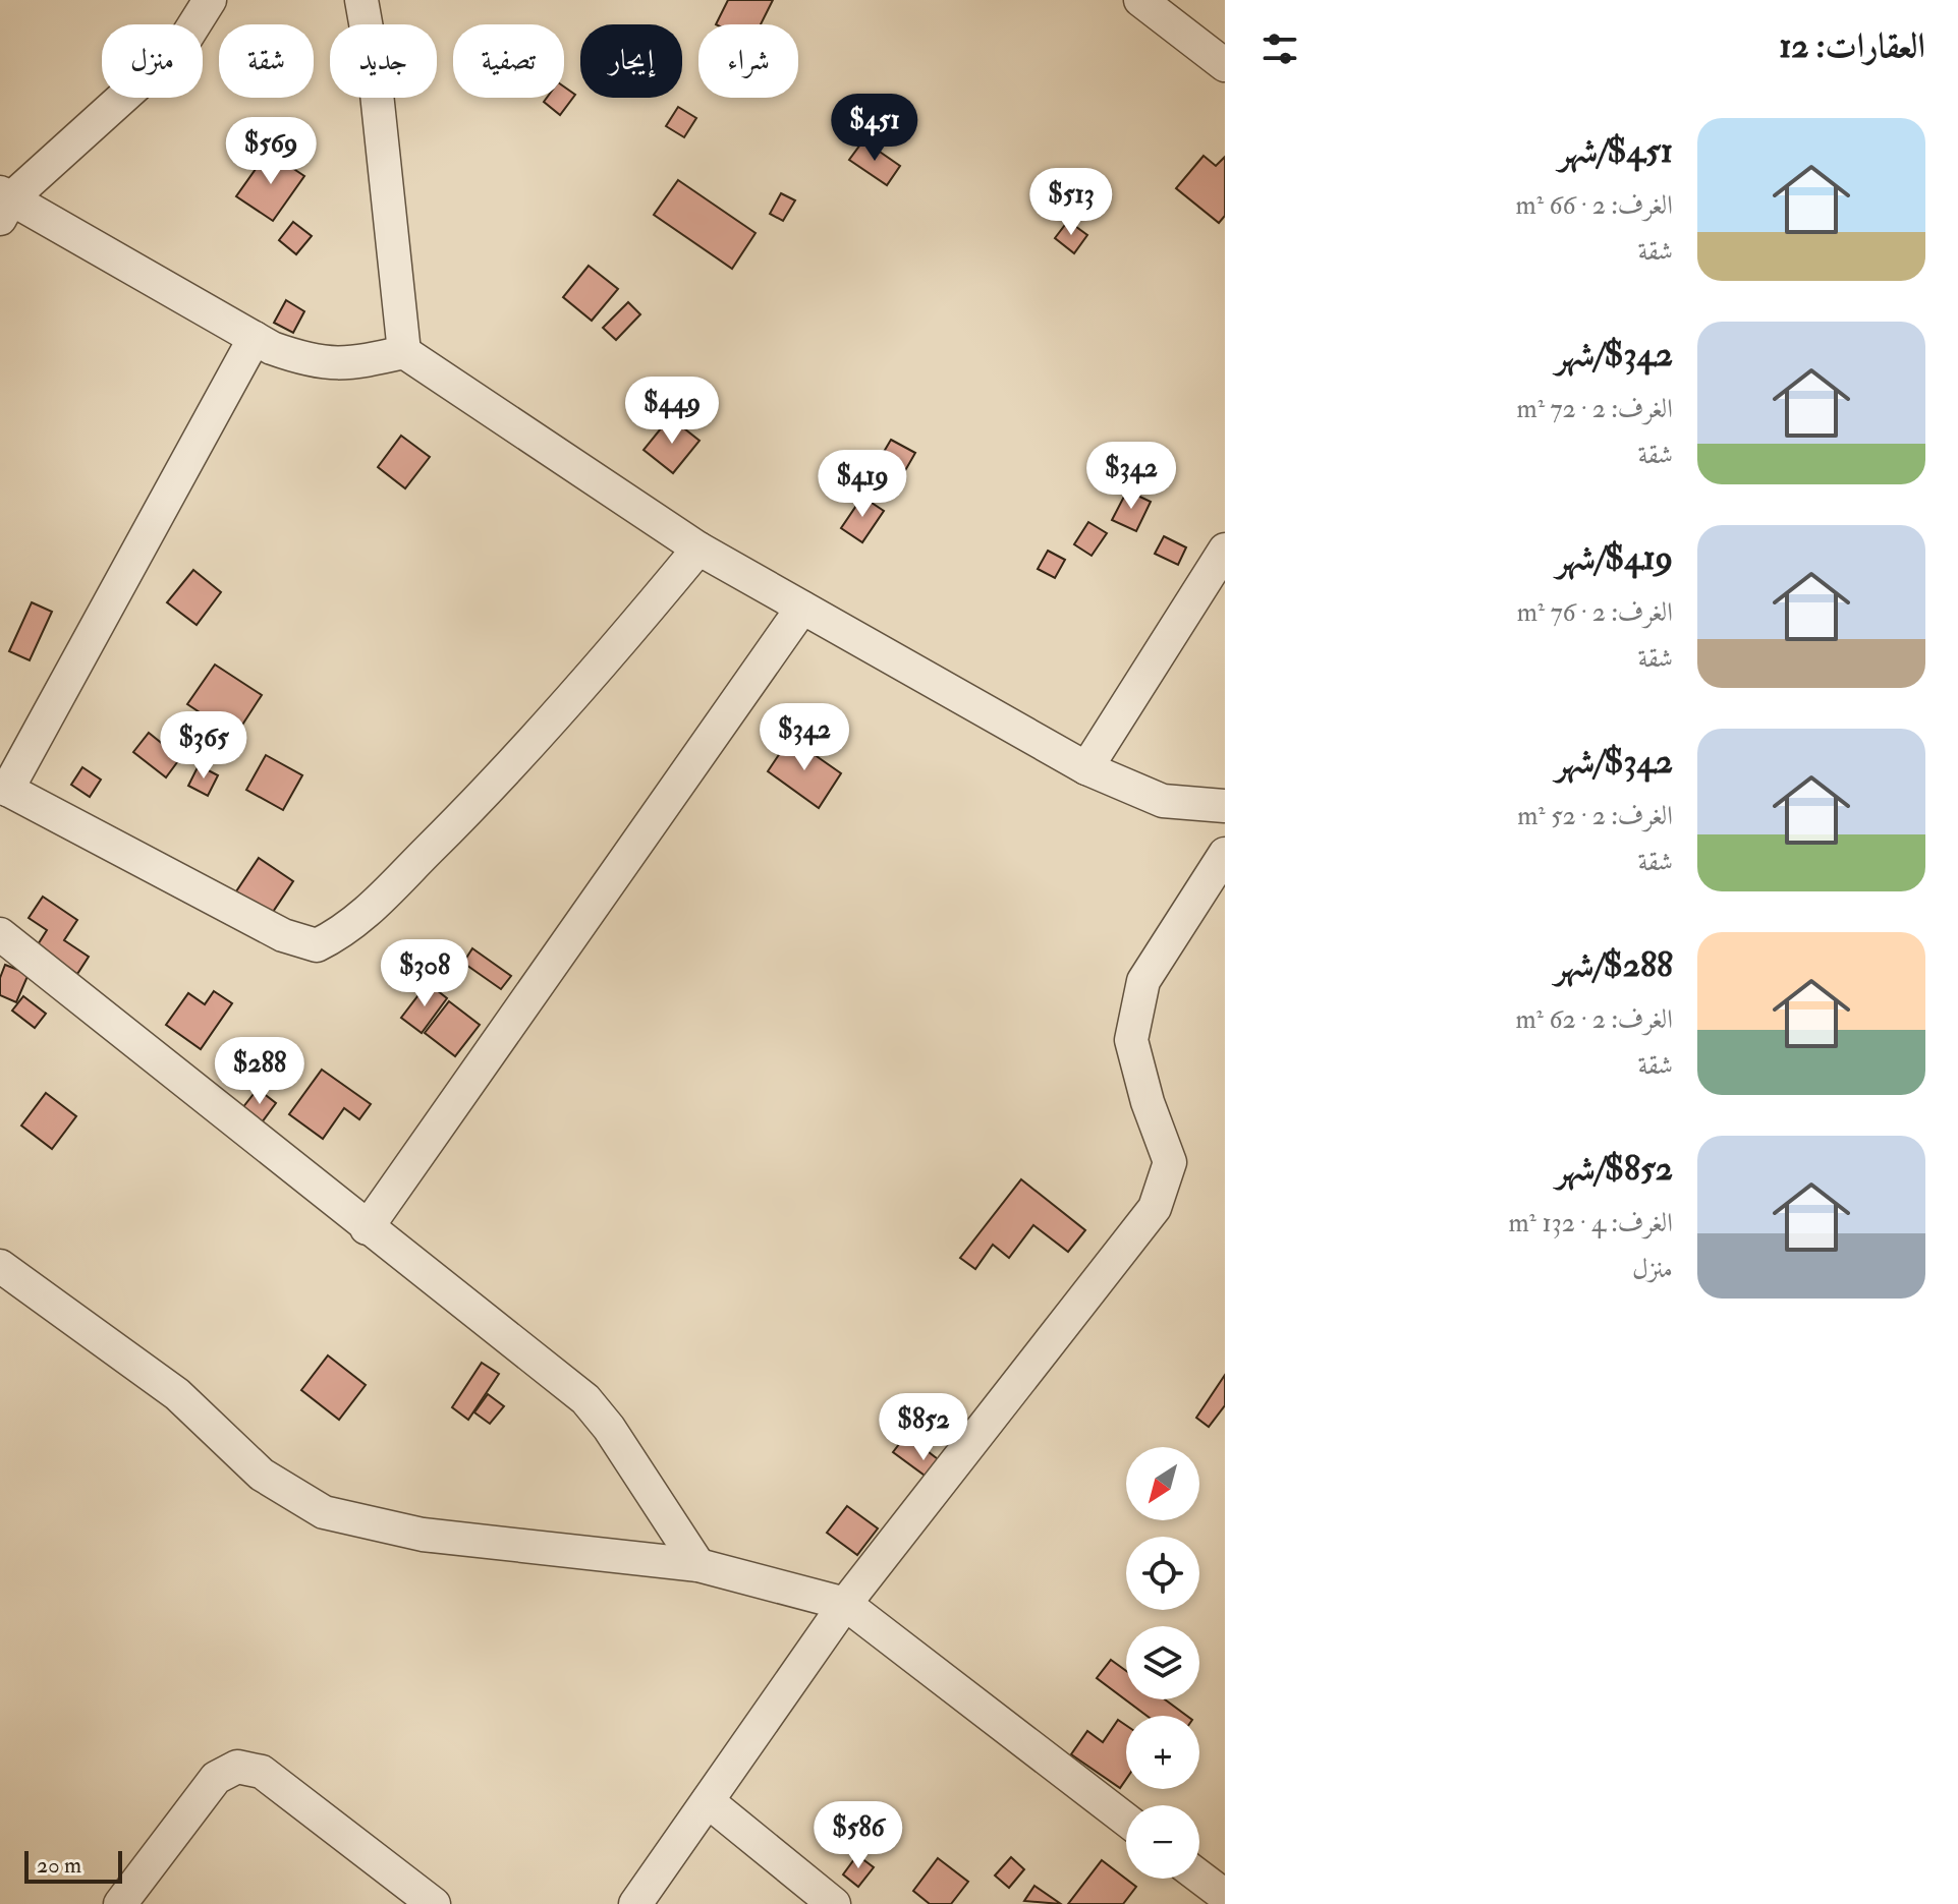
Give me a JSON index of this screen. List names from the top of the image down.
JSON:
{
  "scale_bar": "20 m",
  "north": "bottom left",
  "page": {
    "heading": "العقارات: 12",
    "chip": [
      "شراء",
      "إيجار",
      "تصفية",
      "جديد",
      "شقة",
      "منزل"
    ],
    "price": [
      "$451",
      "$569",
      "$513",
      "$449",
      "$342",
      "$419",
      "$342",
      "$365",
      "$308",
      "$288",
      "$852",
      "$586"
    ],
    "list": [
      {
        "name": "$451/شهر",
        "note": "الغرف: 2 · 66 m² · شقة"
      },
      {
        "name": "$342/شهر",
        "note": "الغرف: 2 · 72 m² · شقة"
      },
      {
        "name": "$419/شهر",
        "note": "الغرف: 2 · 76 m² · شقة"
      },
      {
        "name": "$342/شهر",
        "note": "الغرف: 2 · 52 m² · شقة"
      },
      {
        "name": "$288/شهر",
        "note": "الغرف: 2 · 62 m² · شقة"
      },
      {
        "name": "$852/شهر",
        "note": "الغرف: 4 · 132 m² · منزل"
      }
    ],
    "map_buttons": ["+", "−"],
    "scale": "20 m"
  }
}
